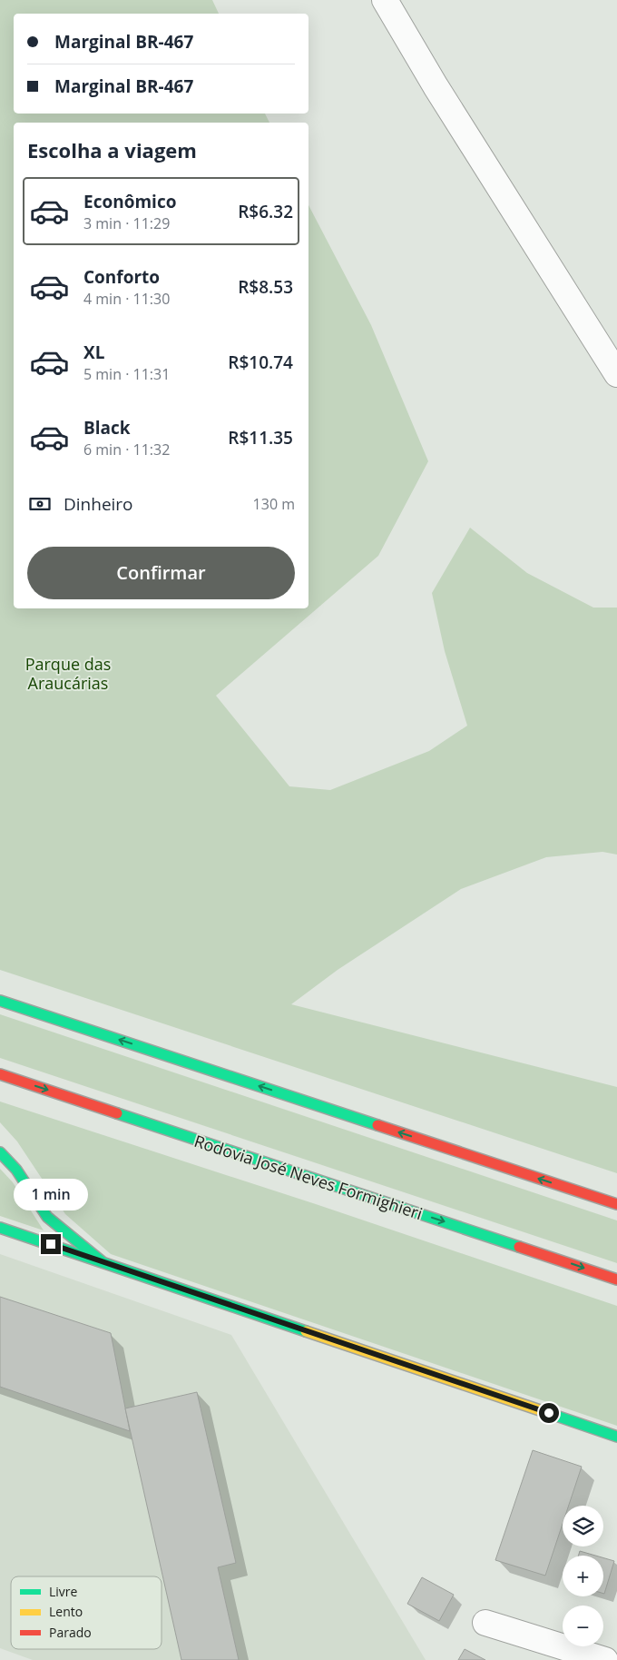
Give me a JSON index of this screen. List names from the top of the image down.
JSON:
{
  "streets": {
    "main road": ["Rodovia José Neves Formighieri"]
  },
  "parks": ["Parque das Araucárias"],
  "legend": ["Livre", "Lento", "Parado"],
  "page": {
    "banner": ["Marginal BR-467", "Marginal BR-467"],
    "heading": "Escolha a viagem",
    "list": [
      {
        "name": "Econômico",
        "note": "3 min · 11:29",
        "value": "R$6.32"
      },
      {
        "name": "Conforto",
        "note": "4 min · 11:30",
        "value": "R$8.53"
      },
      {
        "name": "XL",
        "note": "5 min · 11:31",
        "value": "R$10.74"
      },
      {
        "name": "Black",
        "note": "6 min · 11:32",
        "value": "R$11.35"
      }
    ],
    "pay": ["Dinheiro", "130 m"],
    "buttons": "Confirmar",
    "bubble": "1 min",
    "map_buttons": ["+", "−"]
  }
}
